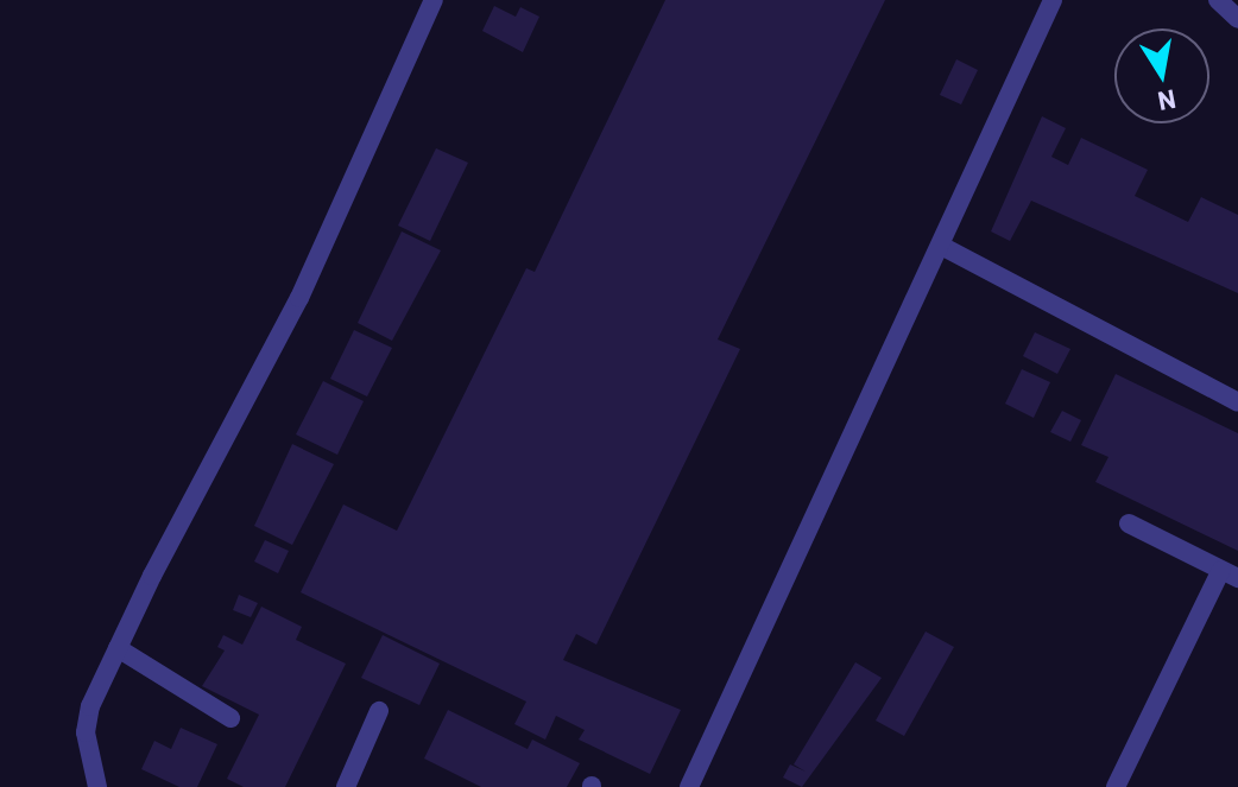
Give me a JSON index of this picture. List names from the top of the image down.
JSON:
{
  "north": "bottom"
}
